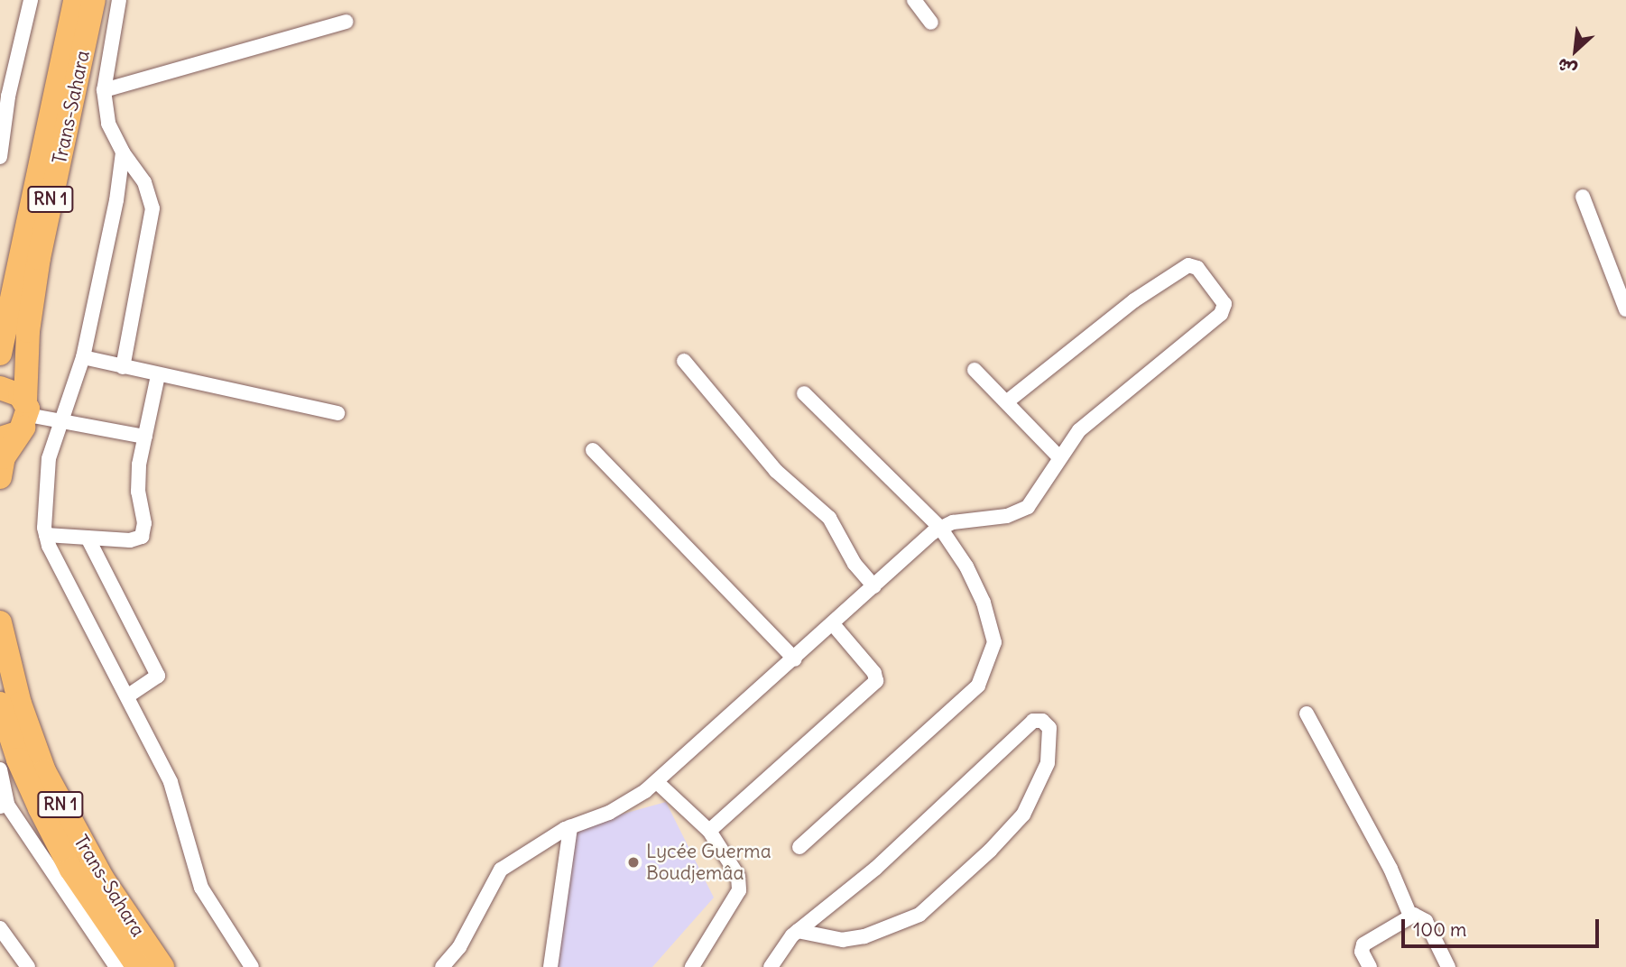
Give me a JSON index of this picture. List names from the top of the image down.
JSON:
{
  "streets": {
    "highway": ["Trans-Sahara", "RN 1"]
  },
  "places": ["Lycée Guerma Boudjemâa"],
  "scale_bar": "100 m",
  "north": "bottom left"
}
